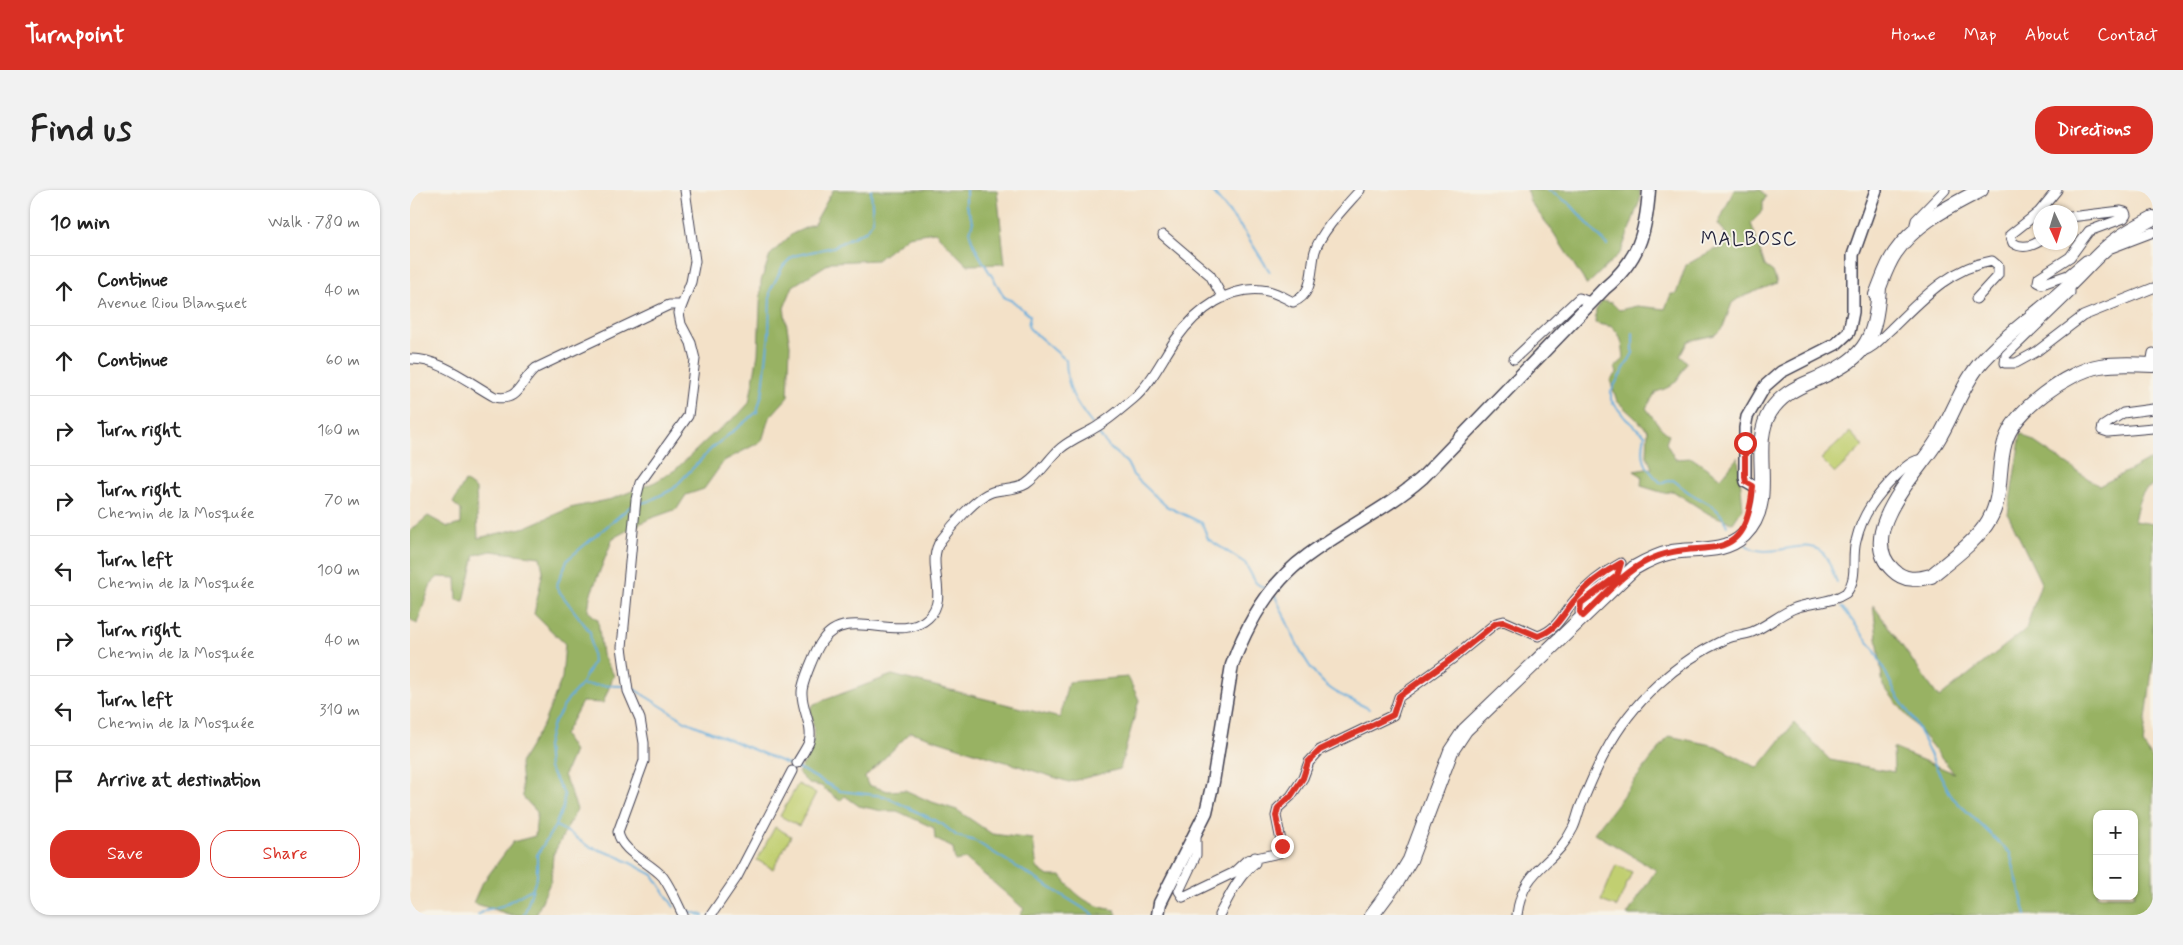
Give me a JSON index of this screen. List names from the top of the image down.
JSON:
{
  "districts": ["MALBOSC"],
  "north": "bottom",
  "page": {
    "header": "Turnpoint",
    "nav": [
      "Home",
      "Map",
      "About",
      "Contact"
    ],
    "buttons": [
      "Directions",
      ["Save", "Share"]
    ],
    "title": "Find us",
    "heading": ["10 min", "Walk · 780 m"],
    "list": [
      ["Continue", "Avenue Riou Blanquet", "40 m"],
      ["Continue", "60 m"],
      ["Turn right", "160 m"],
      ["Turn right", "Chemin de la Mosquée", "70 m"],
      ["Turn left", "Chemin de la Mosquée", "100 m"],
      ["Turn right", "Chemin de la Mosquée", "40 m"],
      ["Turn left", "Chemin de la Mosquée", "310 m"],
      "Arrive at destination"
    ],
    "map_buttons": ["+", "−"]
  }
}
